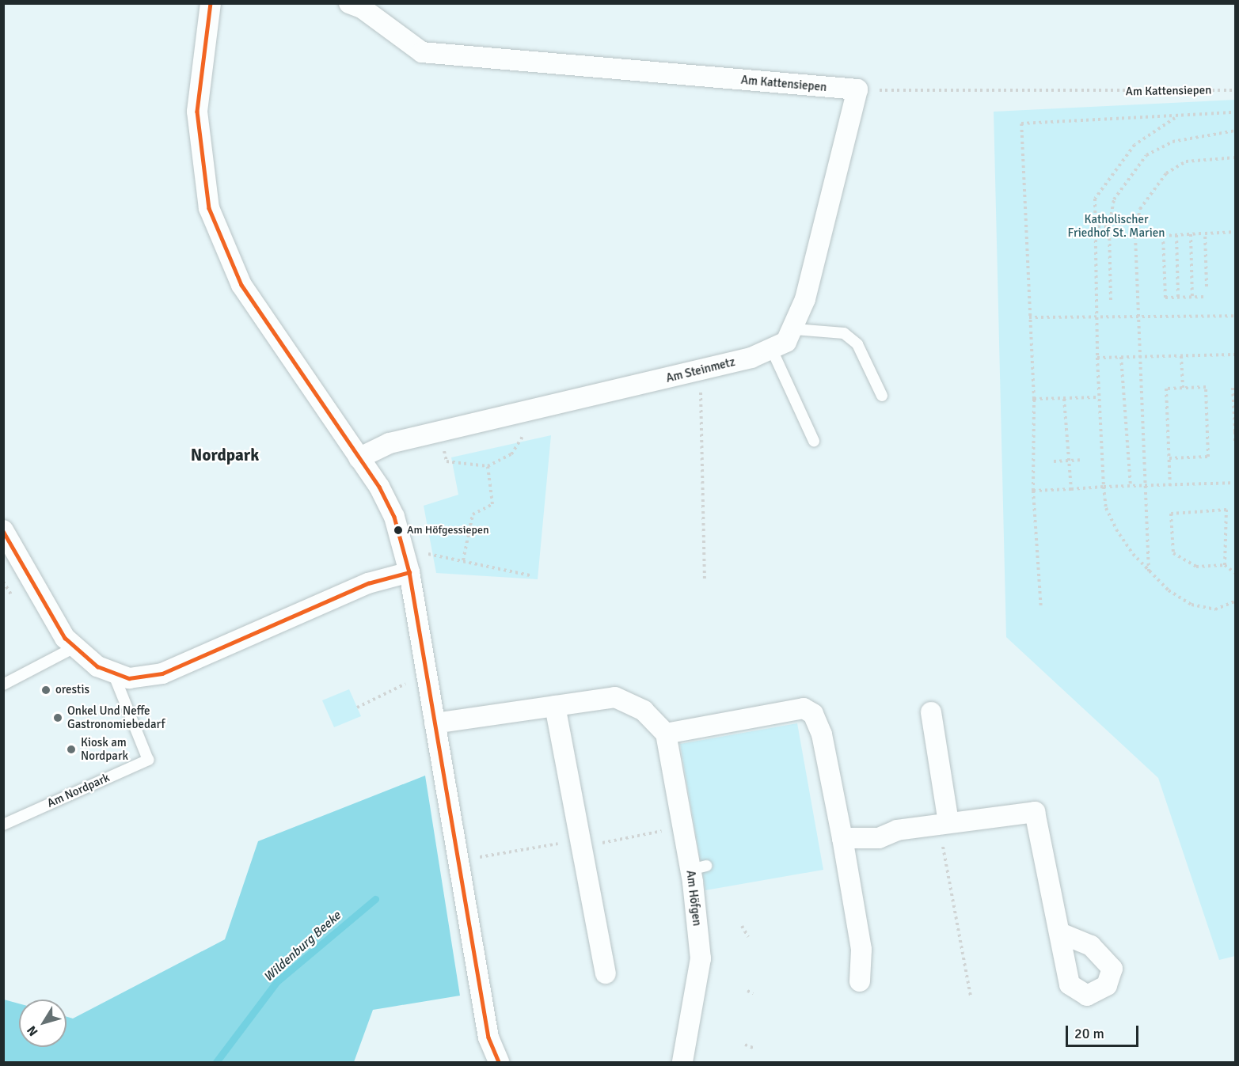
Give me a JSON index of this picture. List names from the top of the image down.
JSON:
{
  "streets": {
    "street": ["Am Kattensiepen", "Am Steinmetz", "Am Höfgen"],
    "lane": ["Am Nordpark"]
  },
  "crossings": [
    ["Am Kattensiepen", "Am Steinmetz"]
  ],
  "districts": ["Nordpark"],
  "water": ["Wildenburg Beeke"],
  "parks": ["Katholischer Friedhof St. Marien"],
  "places": [
    "Am Höfgessiepen",
    "orestis",
    "Onkel Und Neffe Gastronomiebedarf",
    "Kiosk am Nordpark"
  ],
  "scale_bar": "20 m",
  "north": "bottom left"
}
